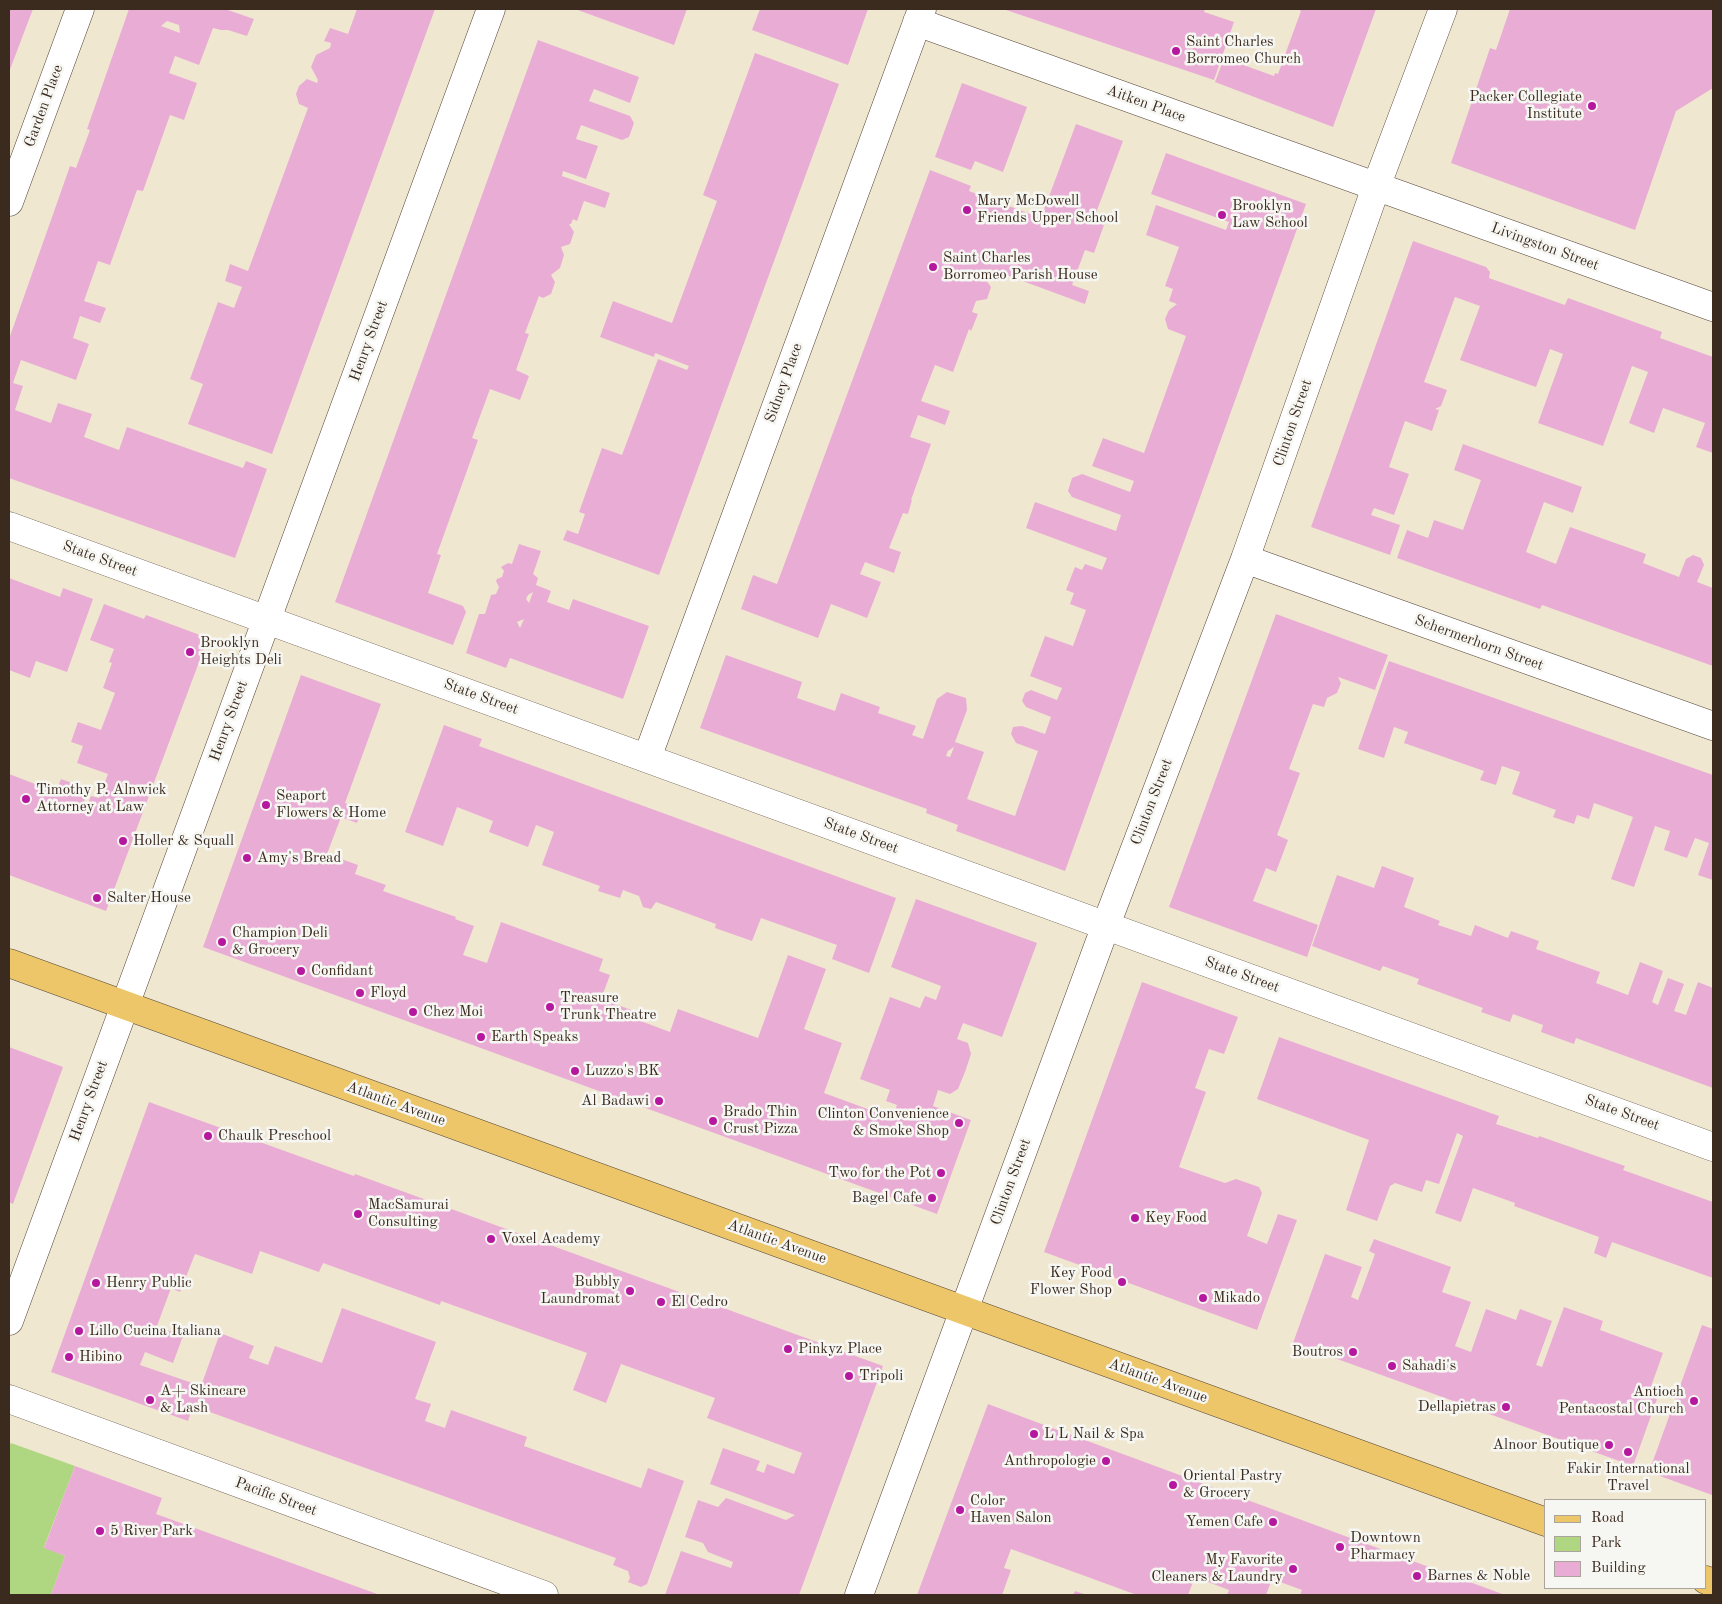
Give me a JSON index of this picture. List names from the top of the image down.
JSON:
{
  "streets": {
    "main road": ["Atlantic Avenue"],
    "street": [
      "Aitken Place",
      "Garden Place",
      "Livingston Street",
      "Henry Street",
      "Sidney Place",
      "Clinton Street",
      "State Street",
      "Schermerhorn Street",
      "Pacific Street"
    ]
  },
  "crossings": [
    ["Aitken Place", "Livingston Street"],
    ["Aitken Place", "Sidney Place"],
    ["Aitken Place", "Clinton Street"],
    ["Livingston Street", "Clinton Street"],
    ["Henry Street", "State Street"],
    ["Henry Street", "Atlantic Avenue"],
    ["Sidney Place", "State Street"],
    ["Clinton Street", "State Street"],
    ["Clinton Street", "Schermerhorn Street"],
    ["Clinton Street", "Atlantic Avenue"]
  ],
  "places": [
    "Saint Charles Borromeo Church",
    "Packer Collegiate Institute",
    "Mary McDowell Friends Upper School",
    "Brooklyn Law School",
    "Saint Charles Borromeo Parish House",
    "Brooklyn Heights Deli",
    "Timothy P. Alnwick Attorney at Law",
    "Seaport Flowers & Home",
    "Holler & Squall",
    "Amy's Bread",
    "Salter House",
    "Champion Deli & Grocery",
    "Confidant",
    "Floyd",
    "Treasure Trunk Theatre",
    "Chez Moi",
    "Earth Speaks",
    "Luzzo's BK",
    "Al Badawi",
    "Brado Thin Crust Pizza",
    "Clinton Convenience & Smoke Shop",
    "Chaulk Preschool",
    "Two for the Pot",
    "Bagel Cafe",
    "MacSamurai Consulting",
    "Key Food",
    "Voxel Academy",
    "Key Food Flower Shop",
    "Henry Public",
    "Bubbly Laundromat",
    "Mikado",
    "El Cedro",
    "Lillo Cucina Italiana",
    "Pinkyz Place",
    "Boutros",
    "Hibino",
    "Sahadi's",
    "Tripoli",
    "A+ Skincare & Lash",
    "Antioch Pentacostal Church",
    "Dellapietras",
    "L L Nail & Spa",
    "Alnoor Boutique",
    "Fakir International Travel",
    "Anthropologie",
    "Oriental Pastry & Grocery",
    "Color Haven Salon",
    "Yemen Cafe",
    "5 River Park",
    "Downtown Pharmacy",
    "My Favorite Cleaners & Laundry",
    "Barnes & Noble"
  ],
  "legend": ["Road", "Park", "Building"]
}
